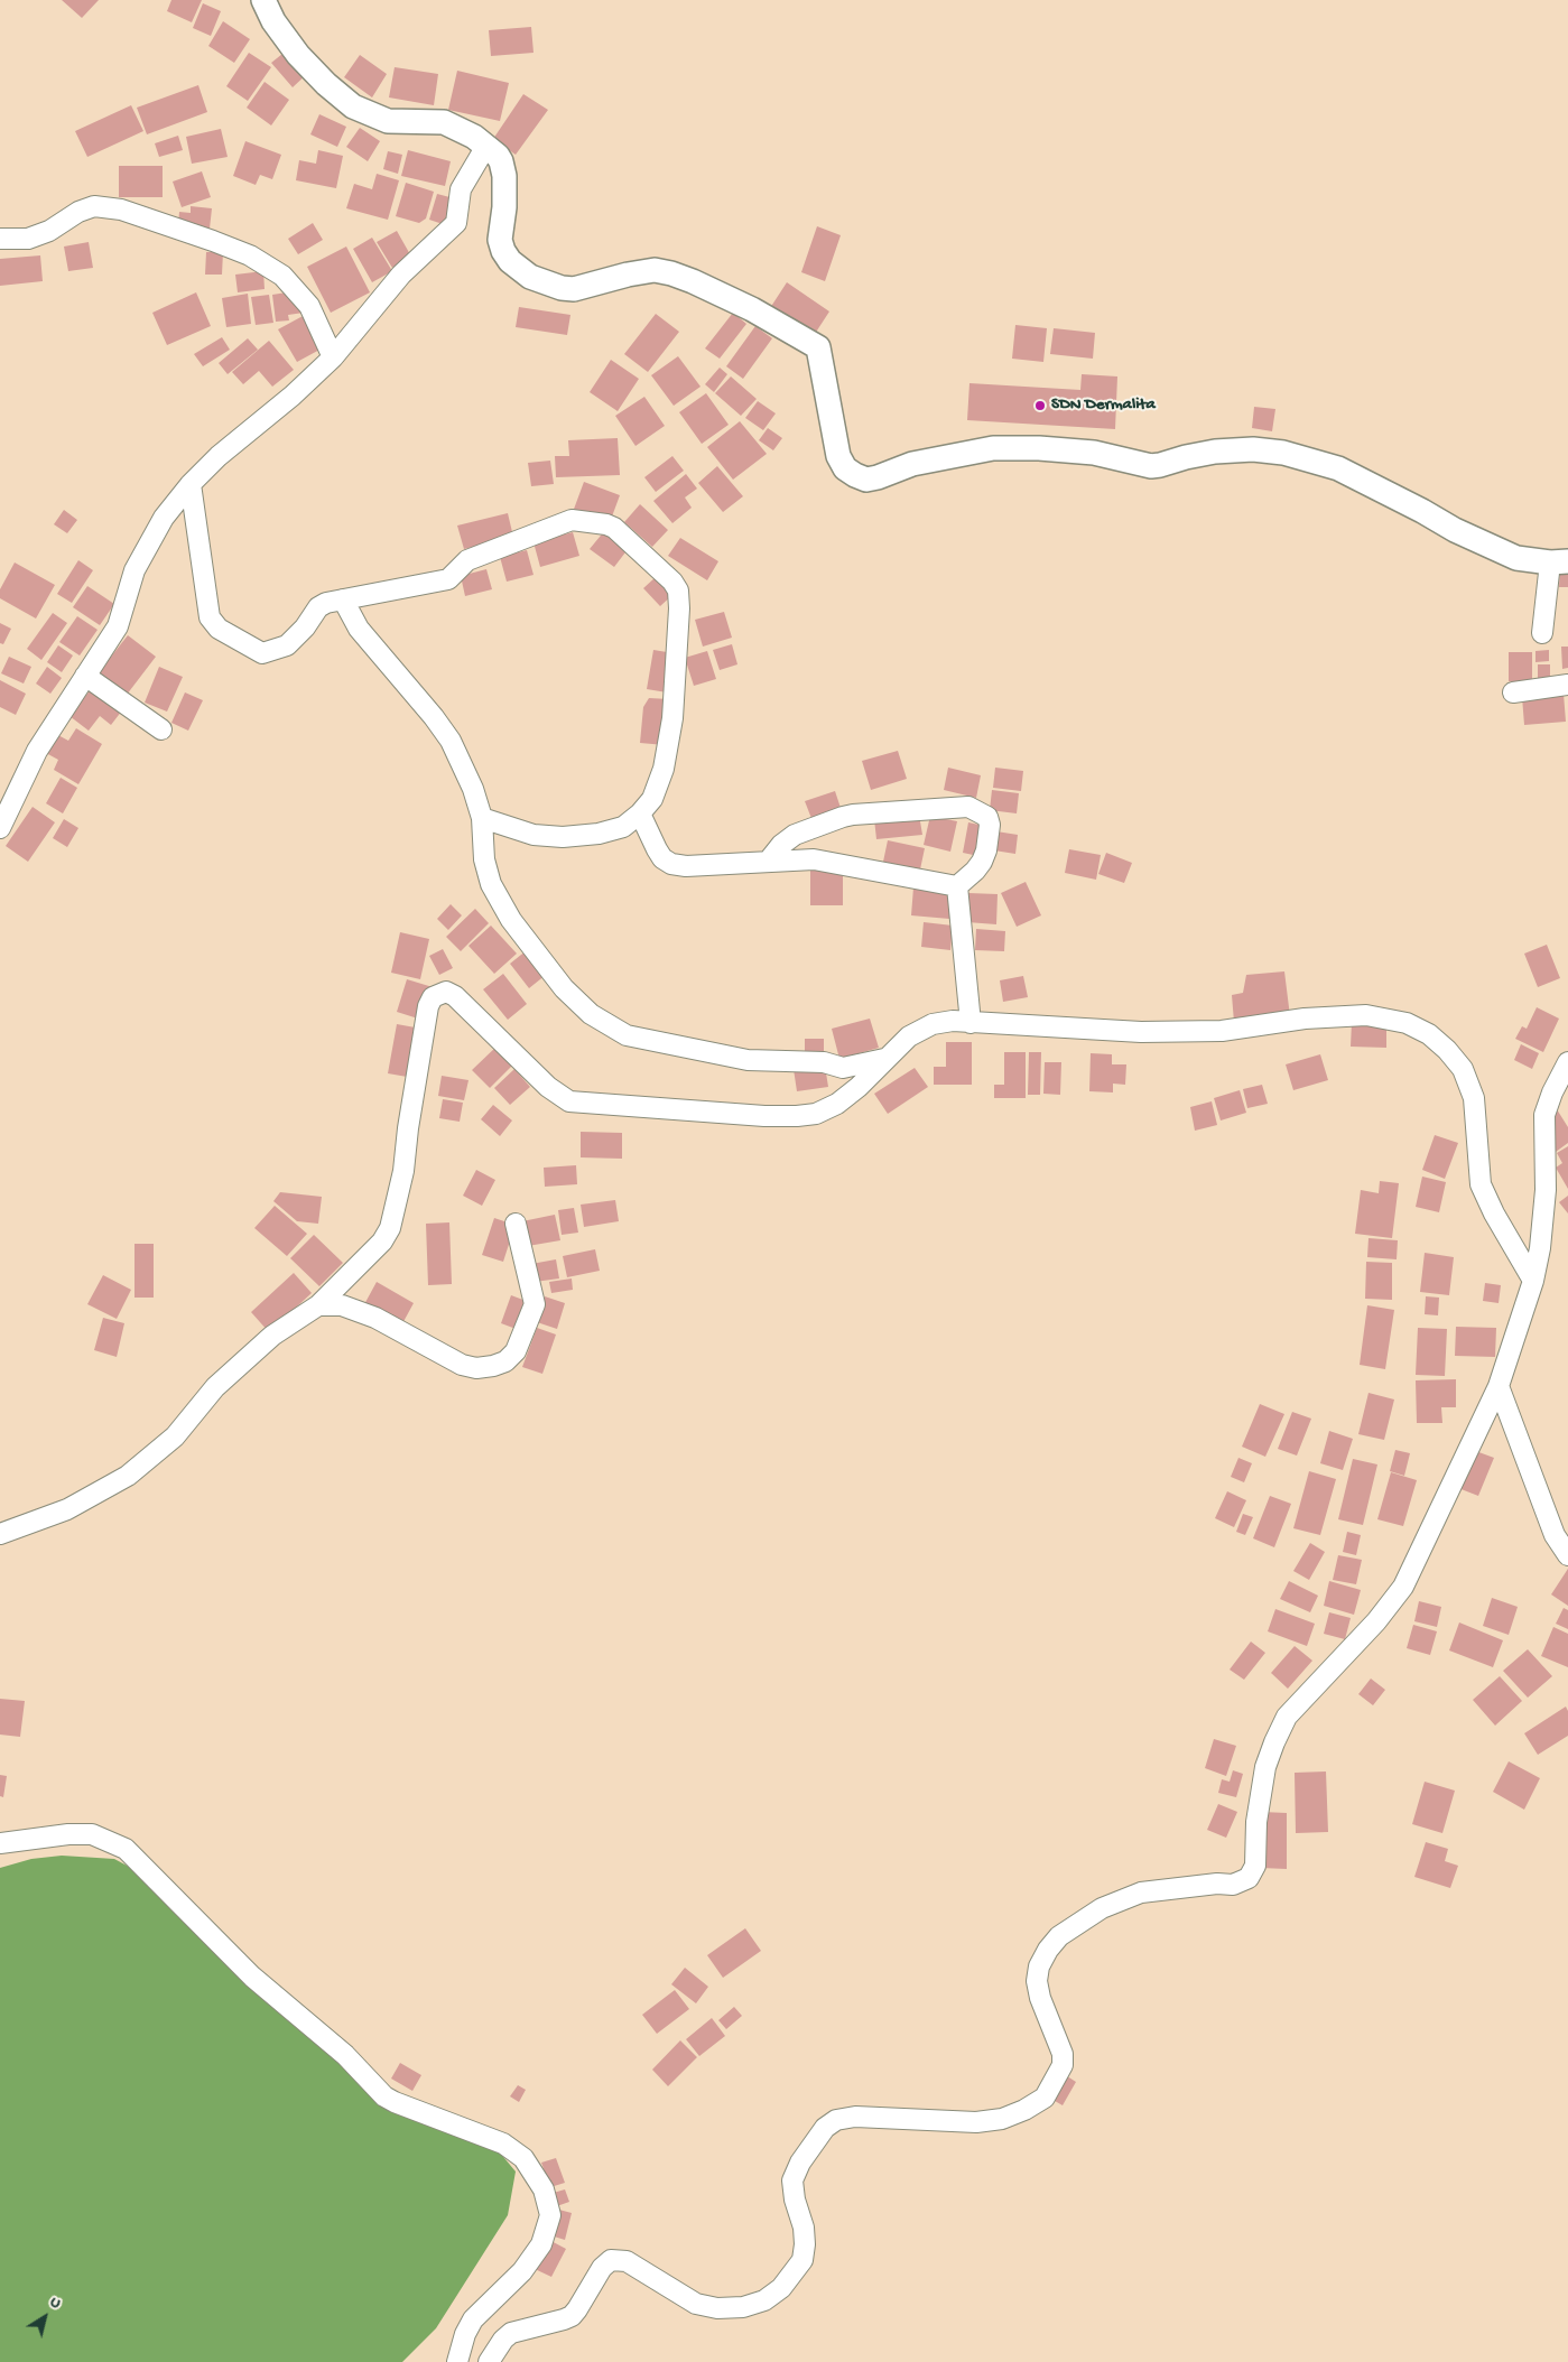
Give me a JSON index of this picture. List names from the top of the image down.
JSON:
{
  "places": ["SDN Dermalita"],
  "north": "top right"
}
